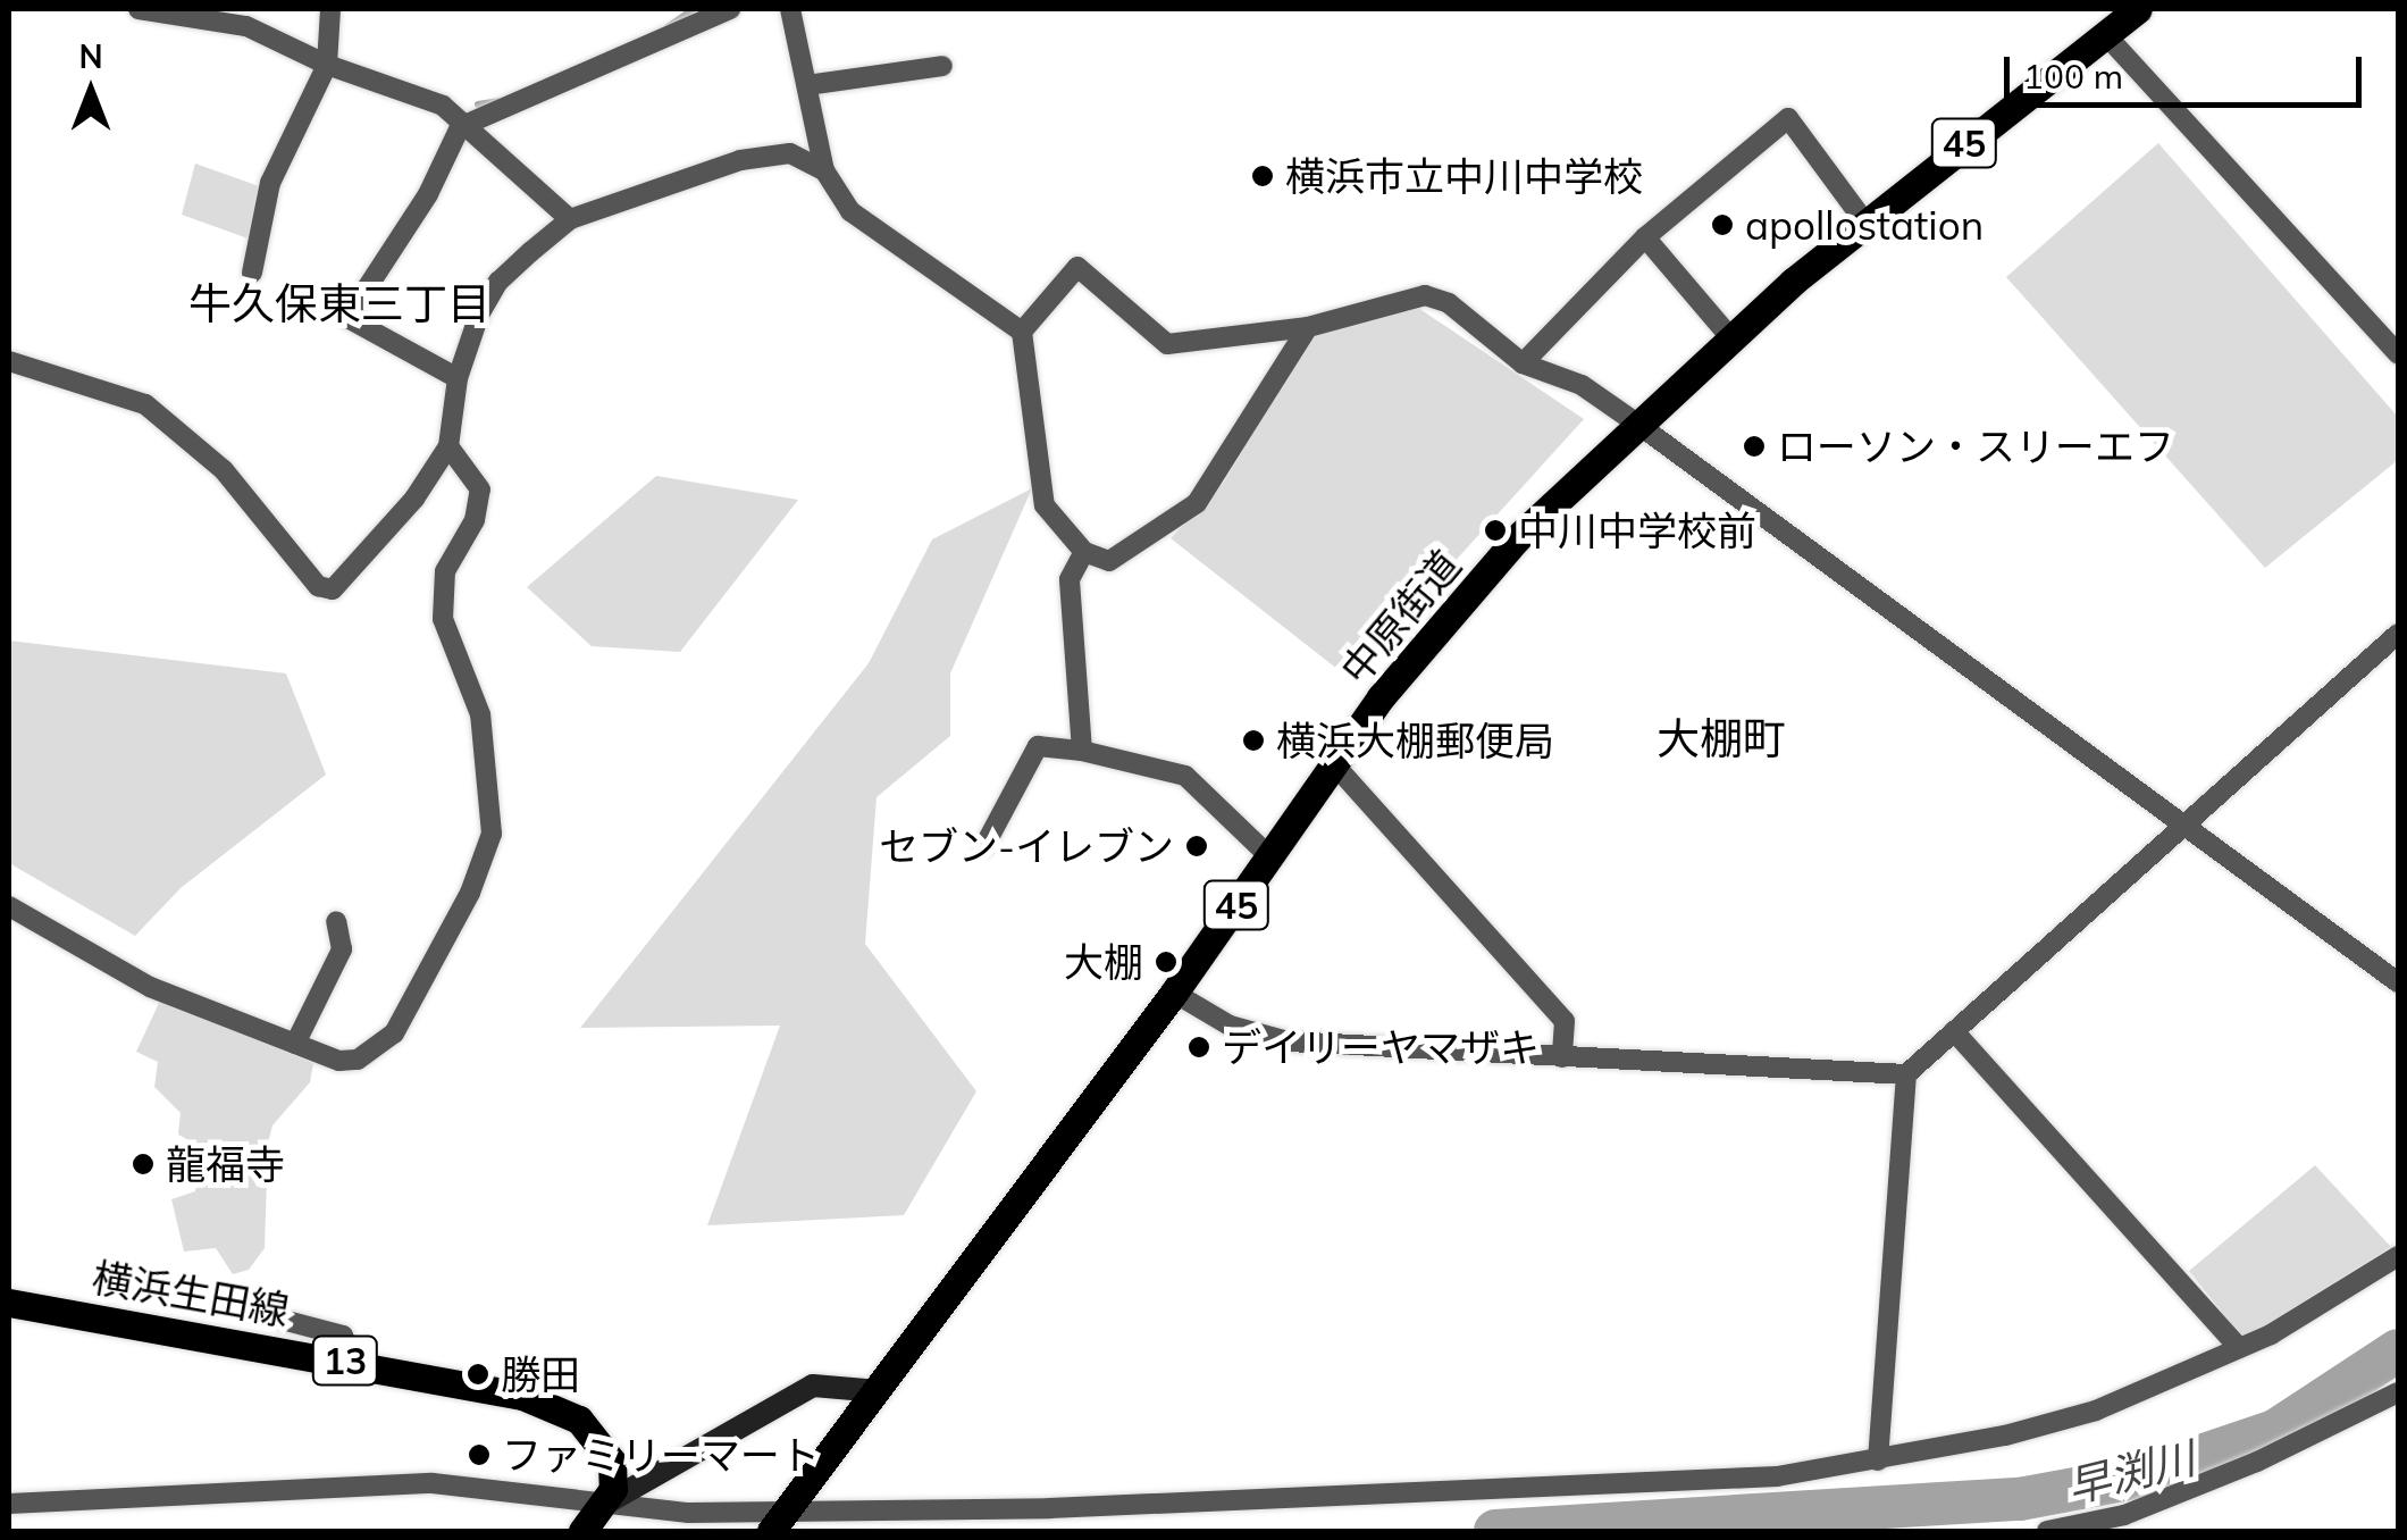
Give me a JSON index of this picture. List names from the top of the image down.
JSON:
{
  "streets": {
    "main road": [
      "45",
      "中原街道",
      "横浜生田線",
      "13"
    ]
  },
  "districts": ["牛久保東三丁目", "大棚町"],
  "water": ["早渕川"],
  "places": [
    "横浜市立中川中学校",
    "apollostation",
    "ローソン・スリーエフ",
    "中川中学校前",
    "横浜大棚郵便局",
    "セブン-イレブン",
    "大棚",
    "デイリーヤマザキ",
    "龍福寺",
    "勝田",
    "ファミリーマート"
  ],
  "scale_bar": "100 m",
  "north": "top"
}
